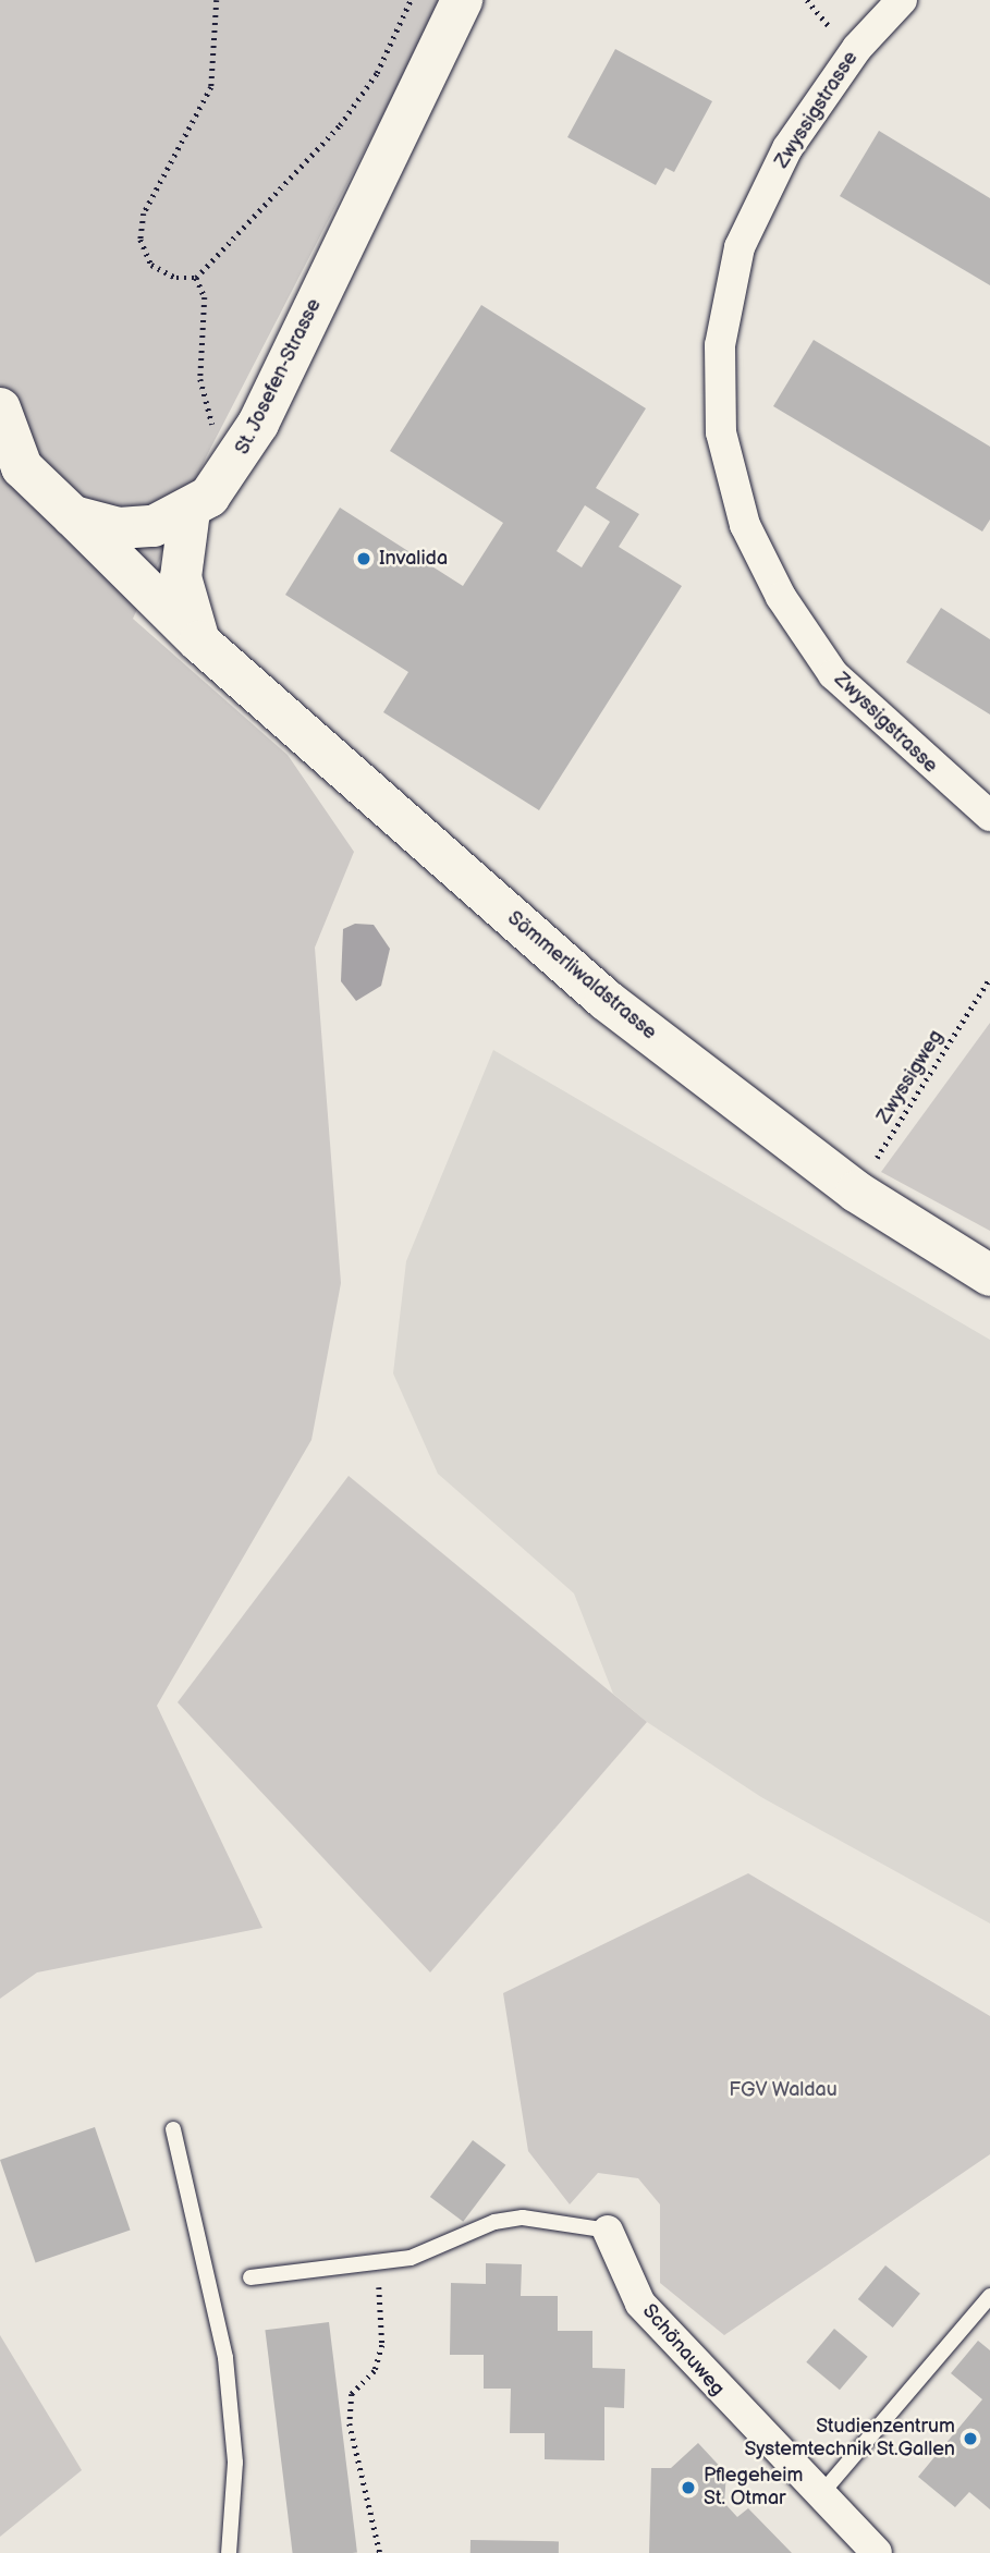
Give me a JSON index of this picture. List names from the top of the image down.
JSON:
{
  "streets": {
    "street": [
      "Zwyssigstrasse",
      "St. Josefen-Strasse",
      "Sömmerliwaldstrasse",
      "Schönauweg"
    ],
    "path": ["Zwyssigweg"]
  },
  "crossings": [
    ["St. Josefen-Strasse", "Sömmerliwaldstrasse"],
    ["Sömmerliwaldstrasse", "Zwyssigweg"]
  ],
  "parks": ["FGV Waldau"],
  "places": ["Invalida", "Studienzentrum Systemtechnik St.Gallen", "Pflegeheim St. Otmar"]
}
